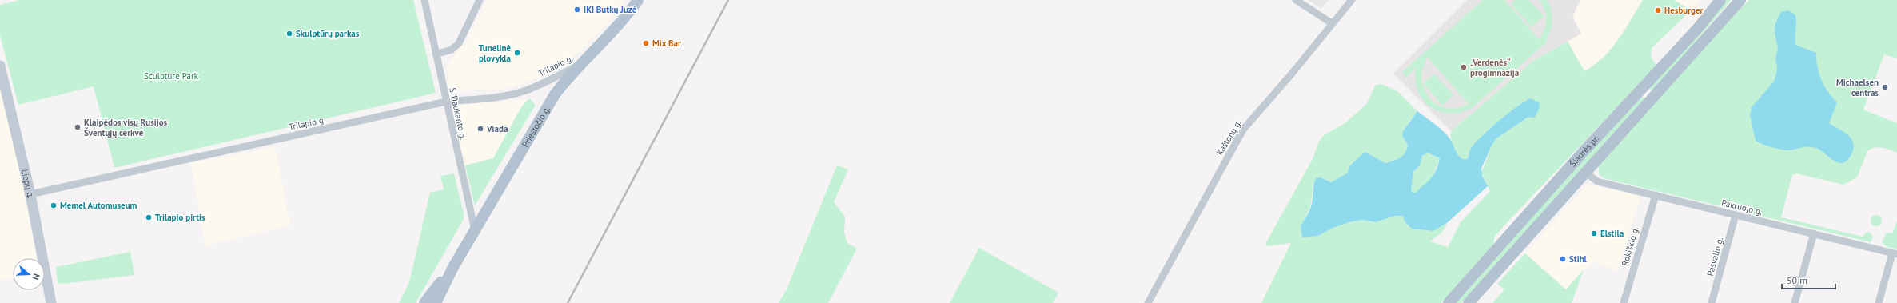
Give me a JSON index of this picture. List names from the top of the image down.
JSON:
{
  "streets": {
    "main road": ["Priestočio g.", "Šiaurės pr.", "Liepų g."],
    "street": [
      "Trilapio g.",
      "S. Daukanto g.",
      "Kaštonų g.",
      "Pakruojo g.",
      "Rokiškio g.",
      "Pasvalio g."
    ]
  },
  "crossings": [
    ["Trilapio g.", "S. Daukanto g."],
    ["Trilapio g.", "Priestočio g."],
    ["Trilapio g.", "Liepų g."],
    ["S. Daukanto g.", "Priestočio g."],
    ["Šiaurės pr.", "Pakruojo g."],
    ["Pakruojo g.", "Rokiškio g."],
    ["Pakruojo g.", "Pasvalio g."]
  ],
  "parks": ["Sculpture Park"],
  "places": [
    "IKI Butkų Juzė",
    "Hesburger",
    "Skulptūrų parkas",
    "Mix Bar",
    "Tunelinė plovykla",
    "„Verdenės“ progimnazija",
    "Michaelsen centras",
    "Klaipėdos visų Rusijos Šventųjų cerkvė",
    "Viada",
    "Memel Automuseum",
    "Trilapio pirtis",
    "Elstila",
    "Stihl"
  ],
  "scale_bar": "50 m",
  "north": "right"
}
